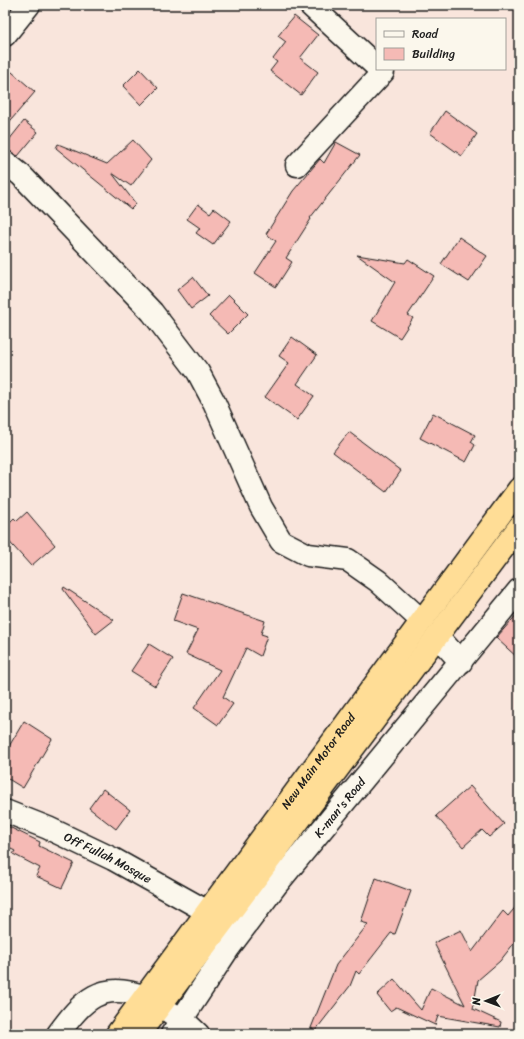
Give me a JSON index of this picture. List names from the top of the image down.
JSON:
{
  "streets": {
    "highway": ["New Main Motor Road"],
    "street": ["K-man's Road", "Off Fullah Mosque"]
  },
  "crossings": [
    ["New Main Motor Road", "Off Fullah Mosque"]
  ],
  "legend": ["Road", "Building"],
  "north": "left"
}
